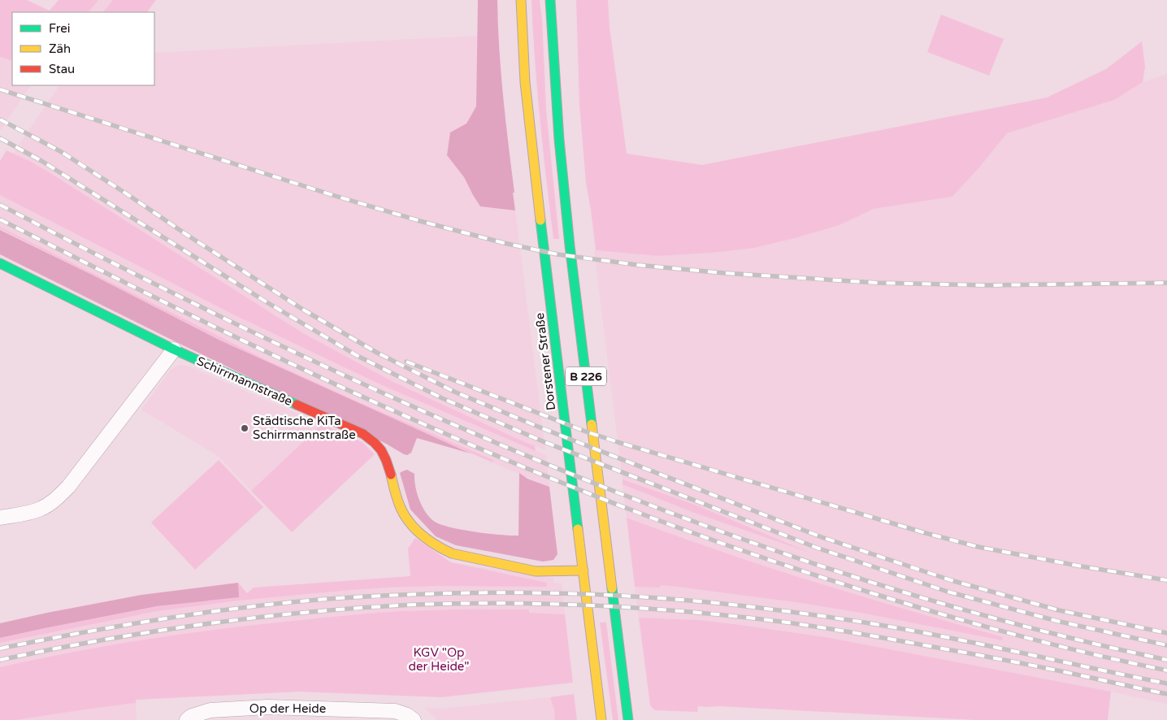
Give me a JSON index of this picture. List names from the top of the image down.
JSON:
{
  "streets": {
    "main road": ["Dorstener Straße", "B 226", "Schirrmannstraße"],
    "street": ["Op der Heide"]
  },
  "crossings": [
    ["Dorstener Straße", "Schirrmannstraße"]
  ],
  "parks": ["KGV \"Op der Heide\""],
  "places": ["Städtische KiTa Schirrmannstraße"],
  "legend": ["Frei", "Zäh", "Stau"]
}
